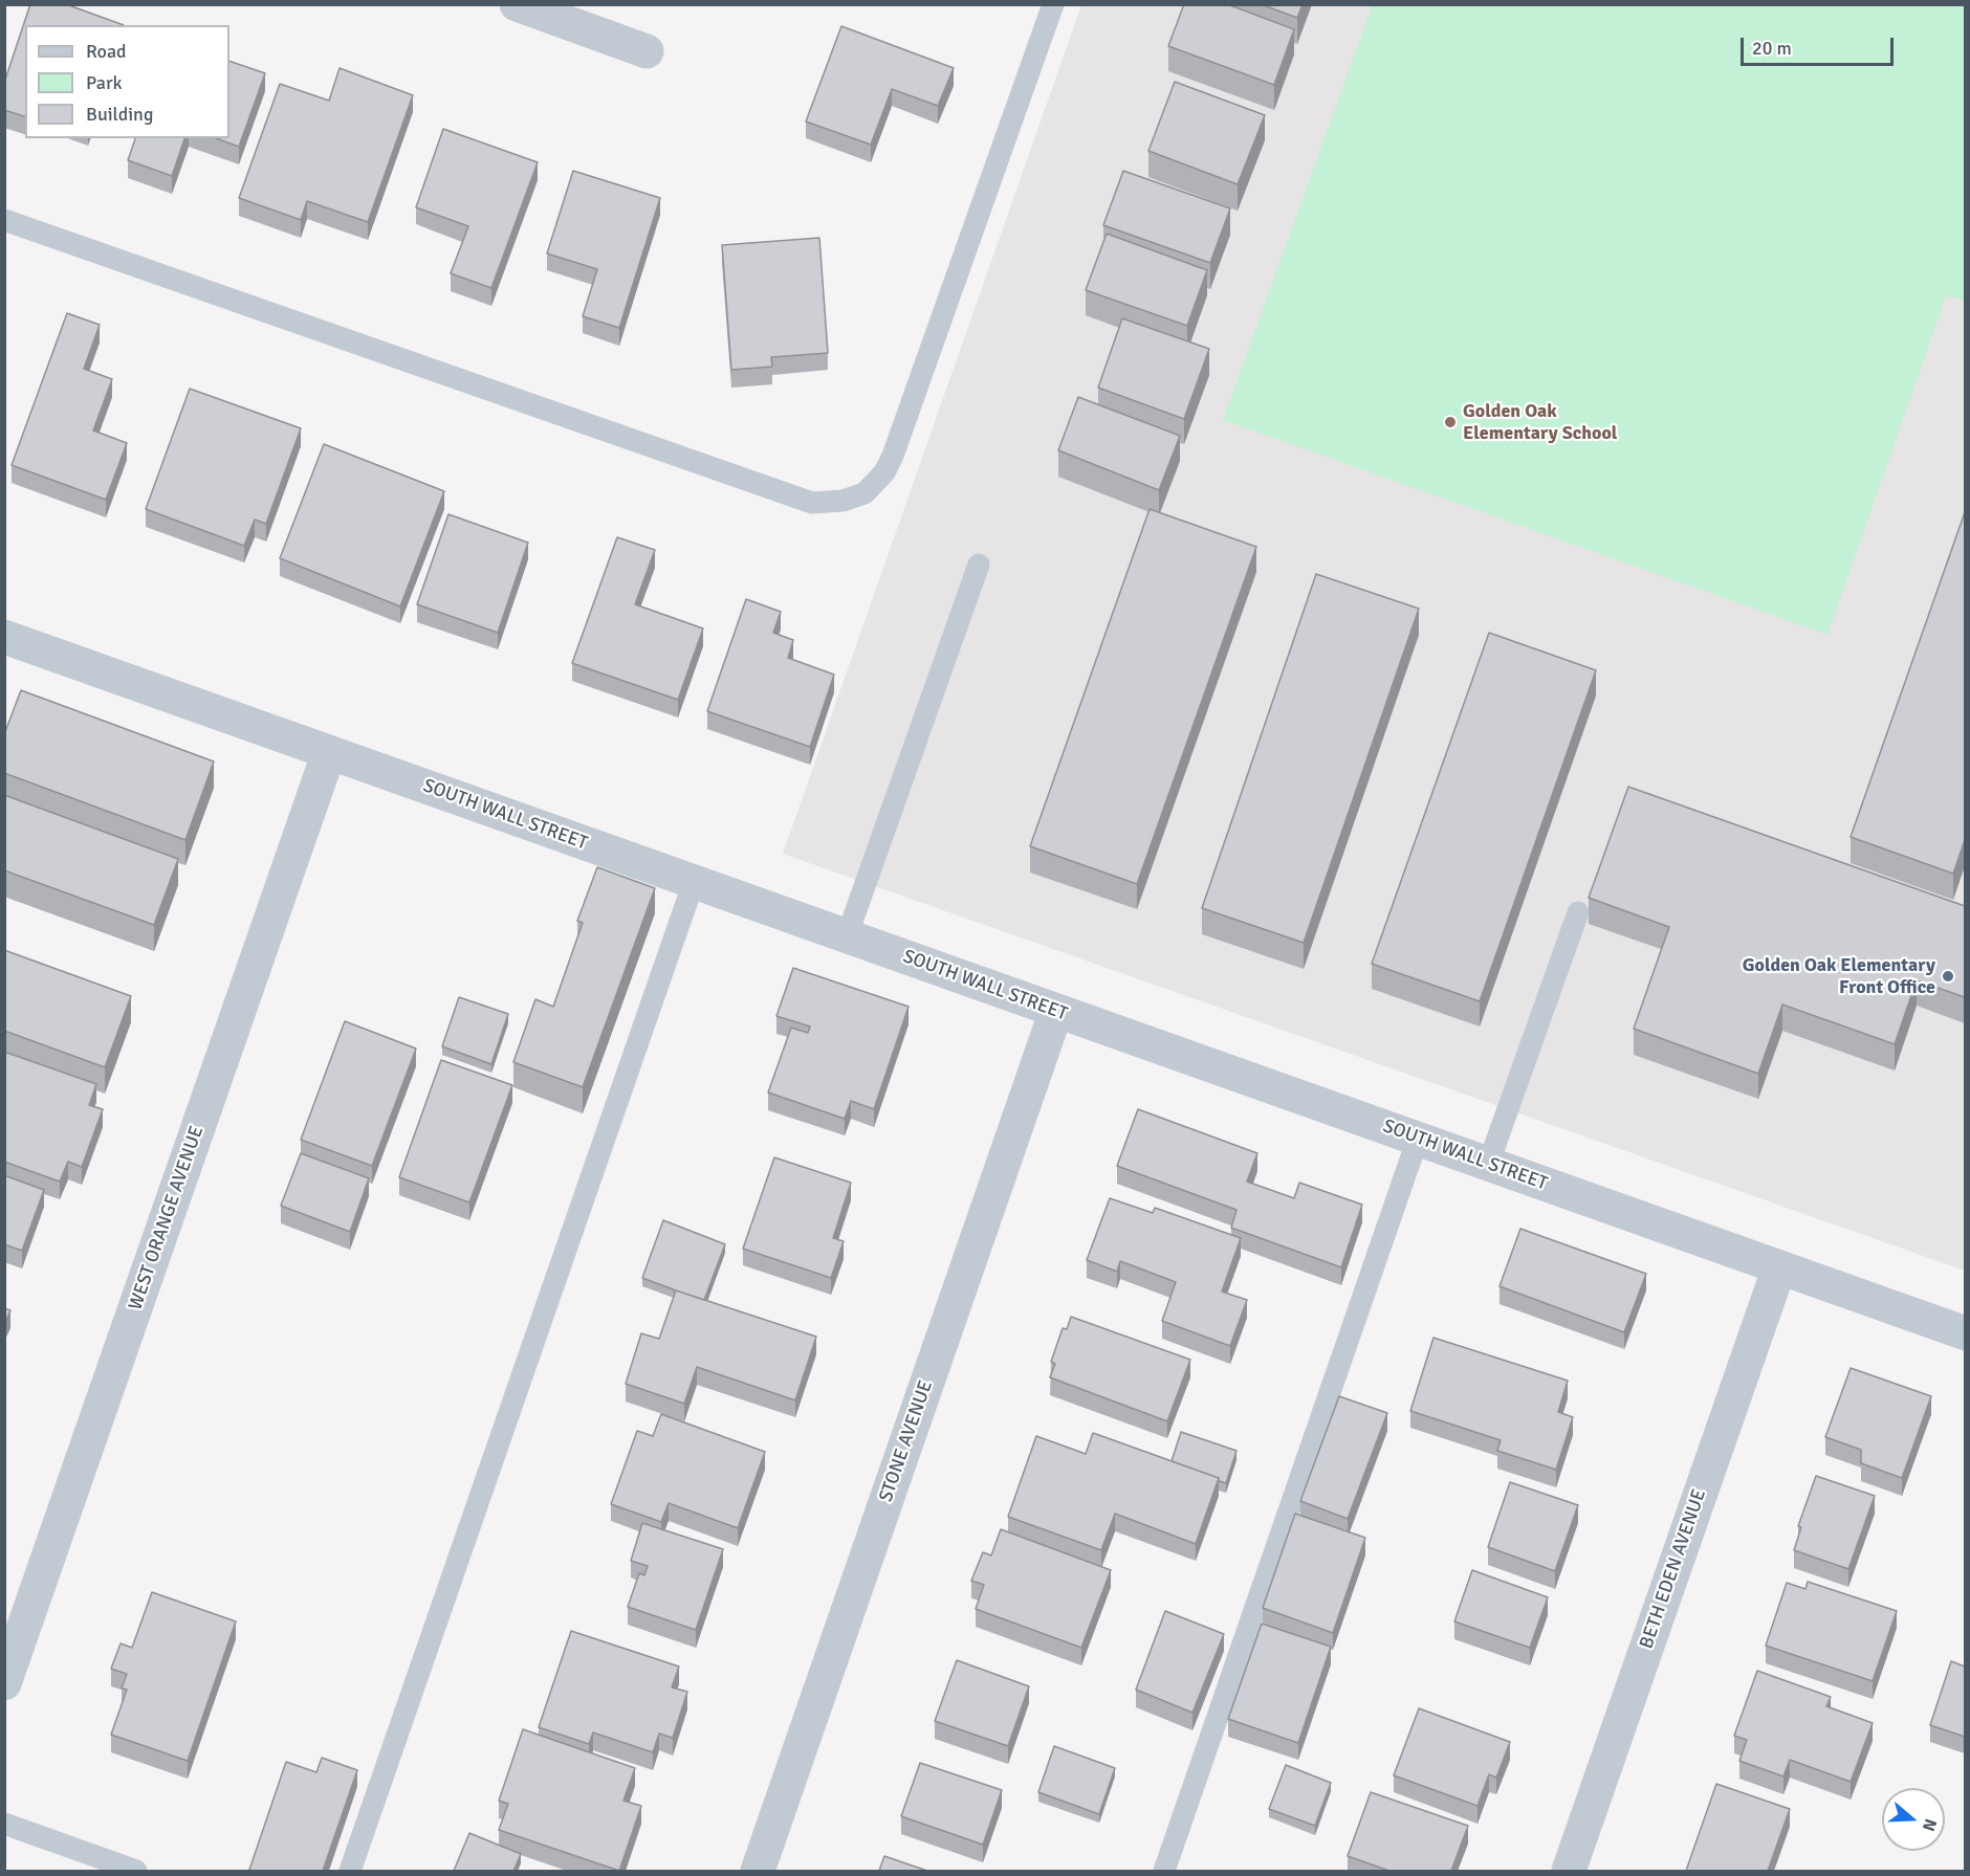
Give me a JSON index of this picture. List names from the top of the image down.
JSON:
{
  "streets": {
    "street": [
      "SOUTH WALL STREET",
      "WEST ORANGE AVENUE",
      "STONE AVENUE",
      "BETH EDEN AVENUE"
    ]
  },
  "crossings": [
    ["SOUTH WALL STREET", "WEST ORANGE AVENUE"],
    ["SOUTH WALL STREET", "STONE AVENUE"],
    ["SOUTH WALL STREET", "BETH EDEN AVENUE"]
  ],
  "places": ["Golden Oak Elementary School", "Golden Oak Elementary Front Office"],
  "legend": ["Road", "Park", "Building"],
  "scale_bar": "20 m",
  "north": "right"
}
